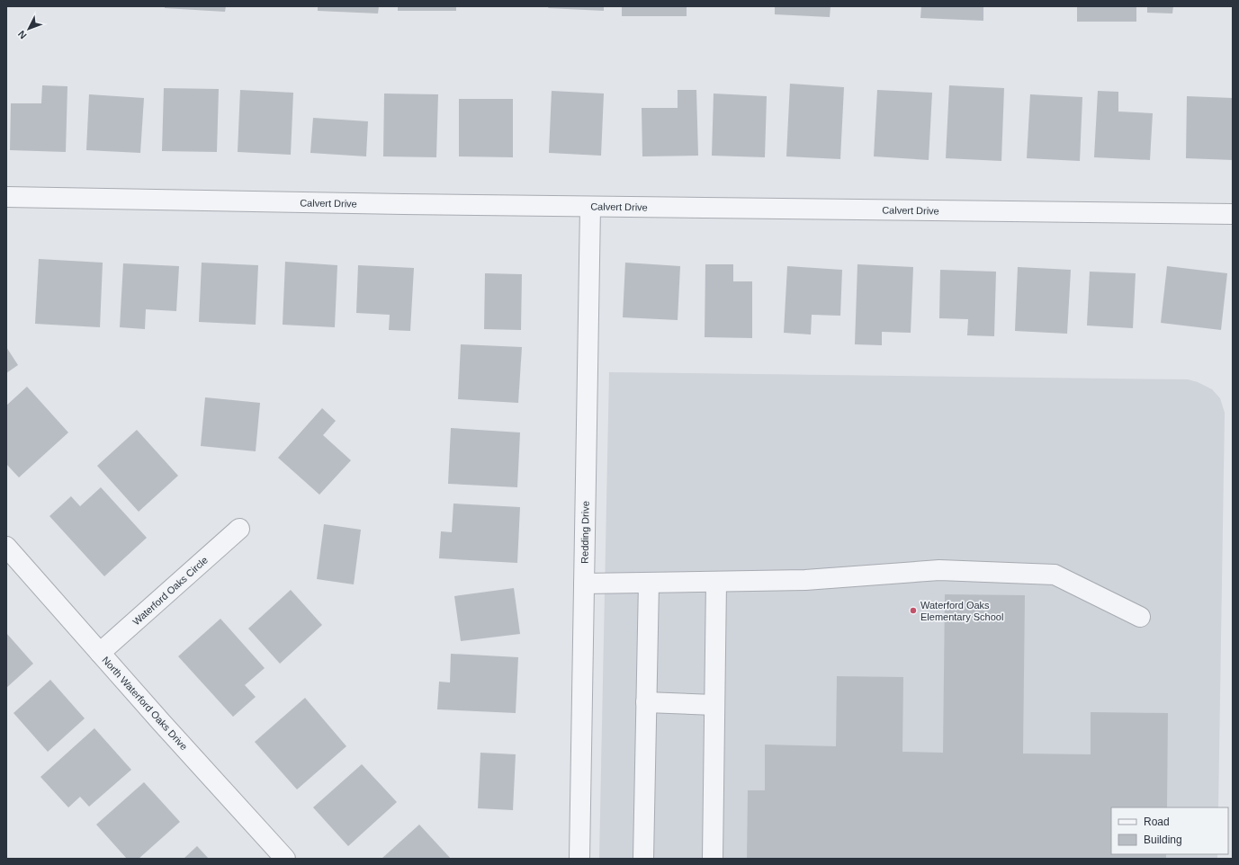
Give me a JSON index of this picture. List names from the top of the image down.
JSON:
{
  "streets": {
    "street": [
      "Calvert Drive",
      "Redding Drive",
      "Waterford Oaks Circle",
      "North Waterford Oaks Drive"
    ]
  },
  "crossings": [
    ["Calvert Drive", "Redding Drive"],
    ["Waterford Oaks Circle", "North Waterford Oaks Drive"]
  ],
  "places": ["Waterford Oaks Elementary School"],
  "legend": ["Road", "Building"],
  "north": "bottom left"
}
